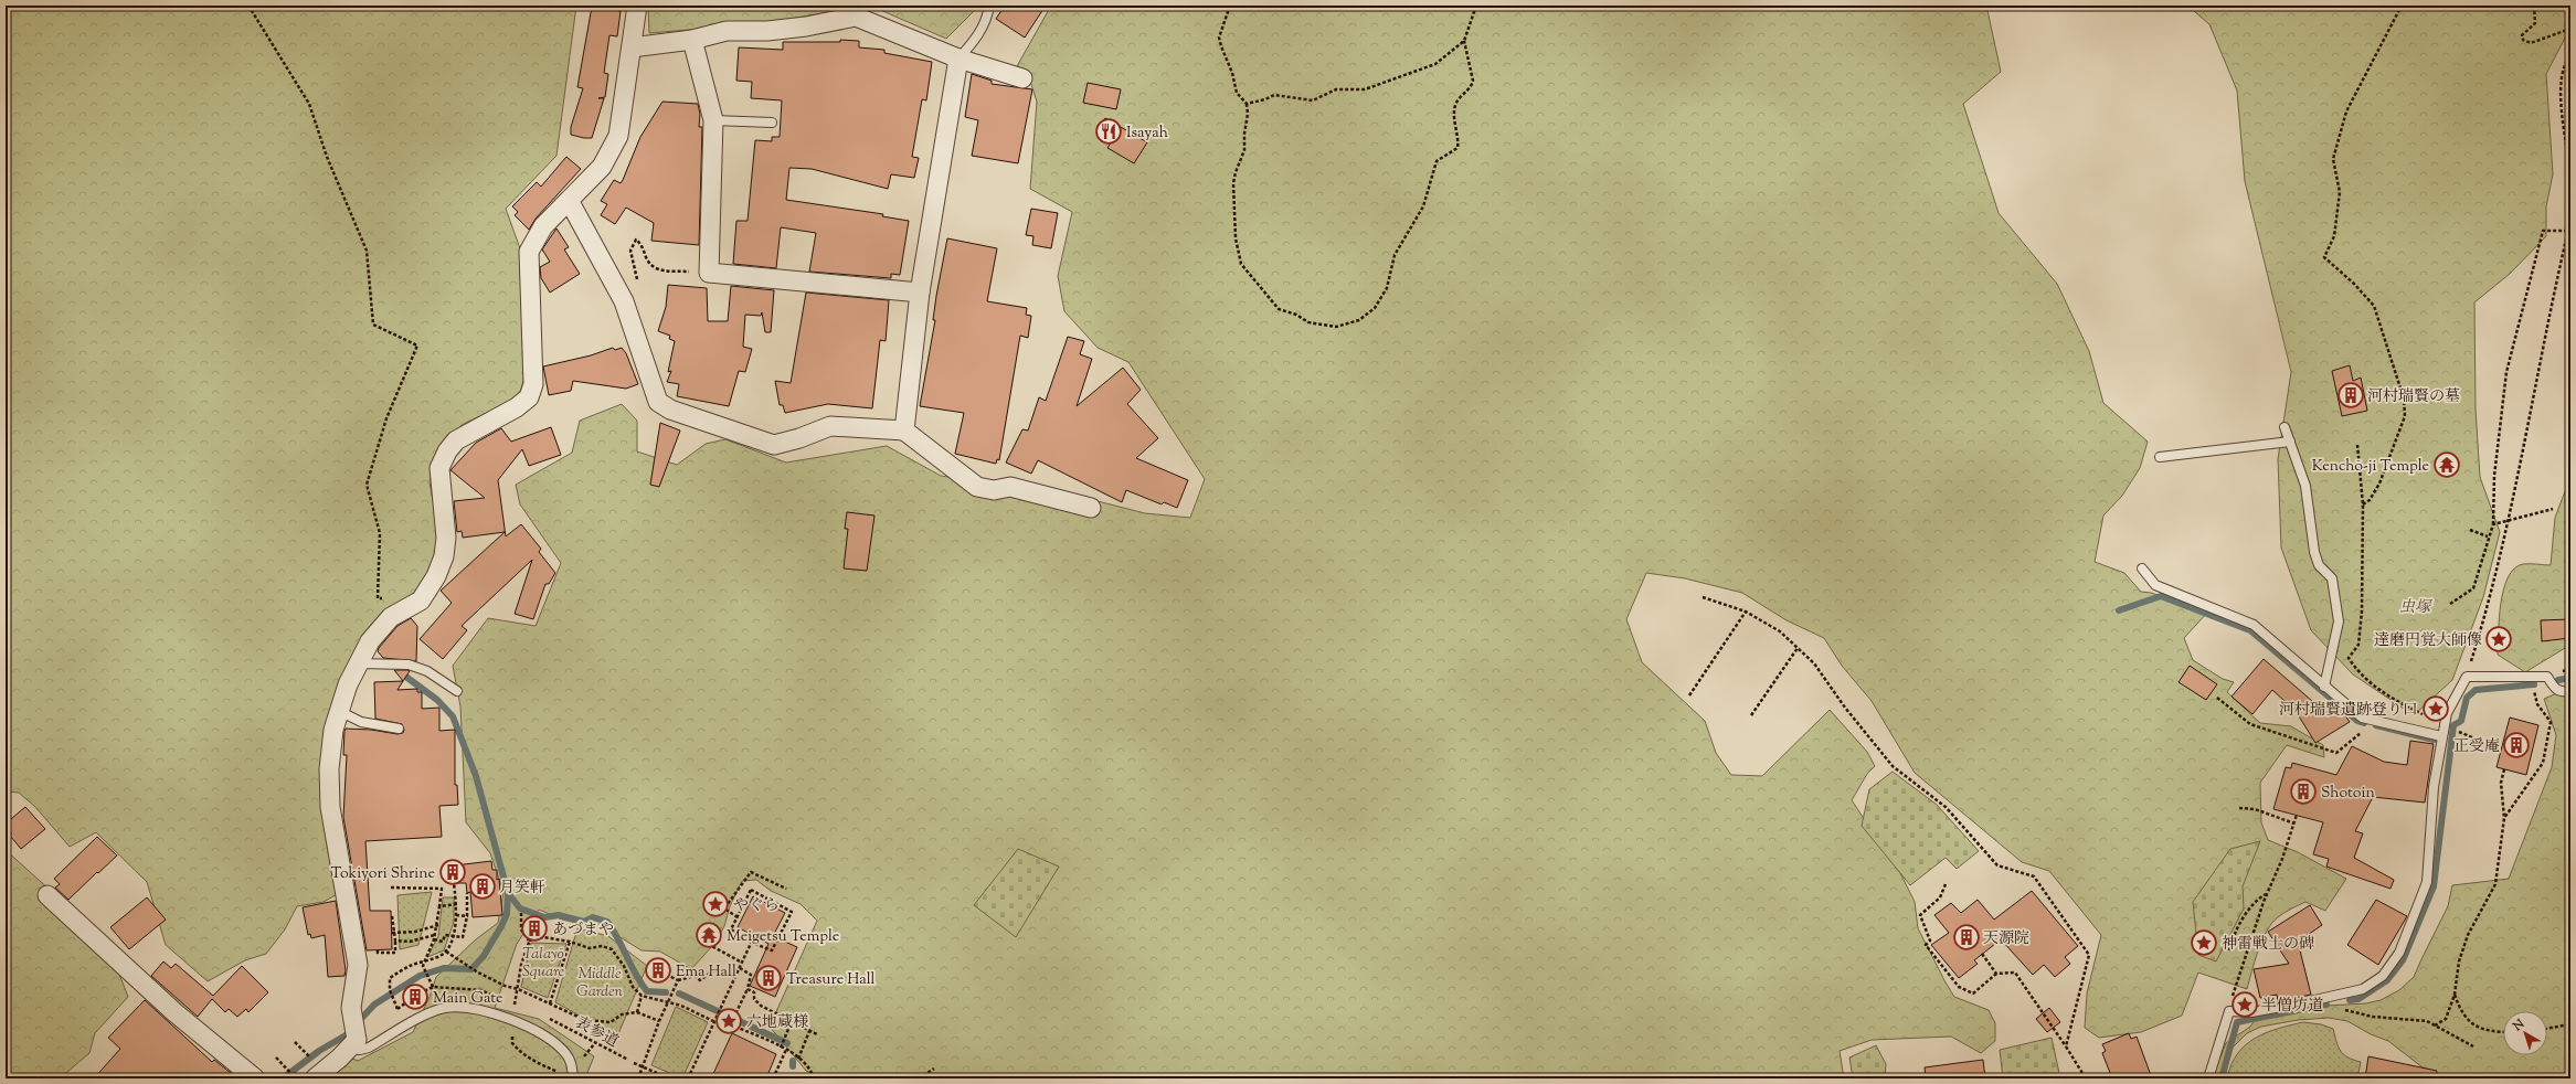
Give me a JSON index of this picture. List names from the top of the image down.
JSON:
{
  "streets": {
    "path": ["表参道"]
  },
  "parks": ["虫塚", "Talayō Square", "Middle Garden"],
  "places": {
    "restaurant": ["Isayah"],
    "building": [
      "河村瑞賢の墓",
      "正受庵",
      "Shotoin",
      "Tokiyori Shrine",
      "月笑軒",
      "あづまや",
      "天源院",
      "Ema Hall",
      "Treasure Hall",
      "Main Gate"
    ],
    "temple": ["Kenchō-ji Temple", "Meigetsu Temple"],
    "place": [
      "達磨円覚大師像",
      "河村瑞賢遺跡登り口",
      "やぐら",
      "神雷戦士の碑",
      "半僧坊道",
      "六地蔵様"
    ]
  },
  "north": "top left"
}
